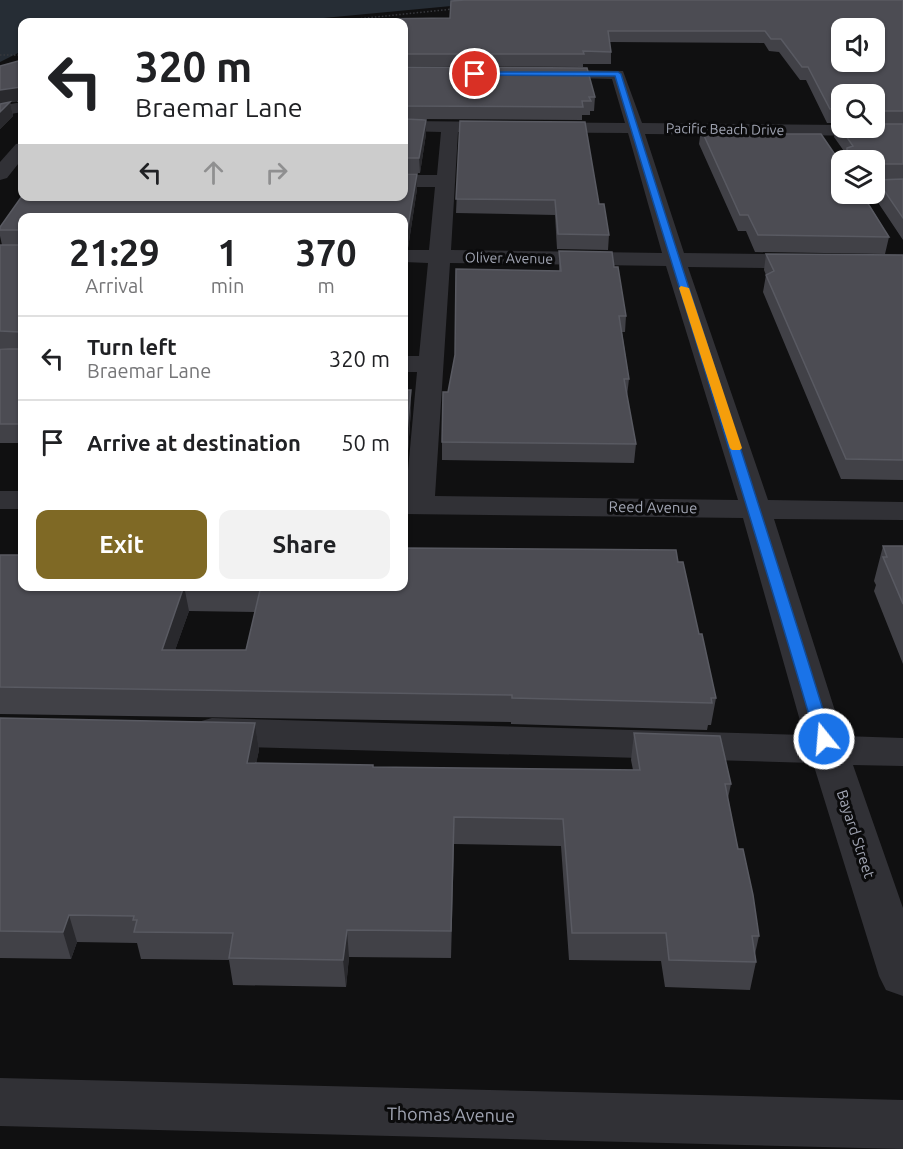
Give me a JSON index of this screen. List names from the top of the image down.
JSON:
{
  "streets": {
    "street": [
      "Pacific Beach Drive",
      "Oliver Avenue",
      "Reed Avenue",
      "Bayard Street",
      "Thomas Avenue"
    ]
  },
  "crossings": [
    ["Pacific Beach Drive", "Bayard Street"],
    ["Oliver Avenue", "Bayard Street"],
    ["Reed Avenue", "Bayard Street"]
  ],
  "page": {
    "turn": ["320 m", "Braemar Lane"],
    "eta": [
      "21:29",
      "Arrival",
      "1",
      "min",
      "370",
      "m"
    ],
    "list": [
      {
        "name": "Turn left",
        "note": "Braemar Lane",
        "value": "320 m"
      },
      {
        "name": "Arrive at destination",
        "value": "50 m"
      }
    ],
    "buttons": ["Exit", "Share"]
  }
}
